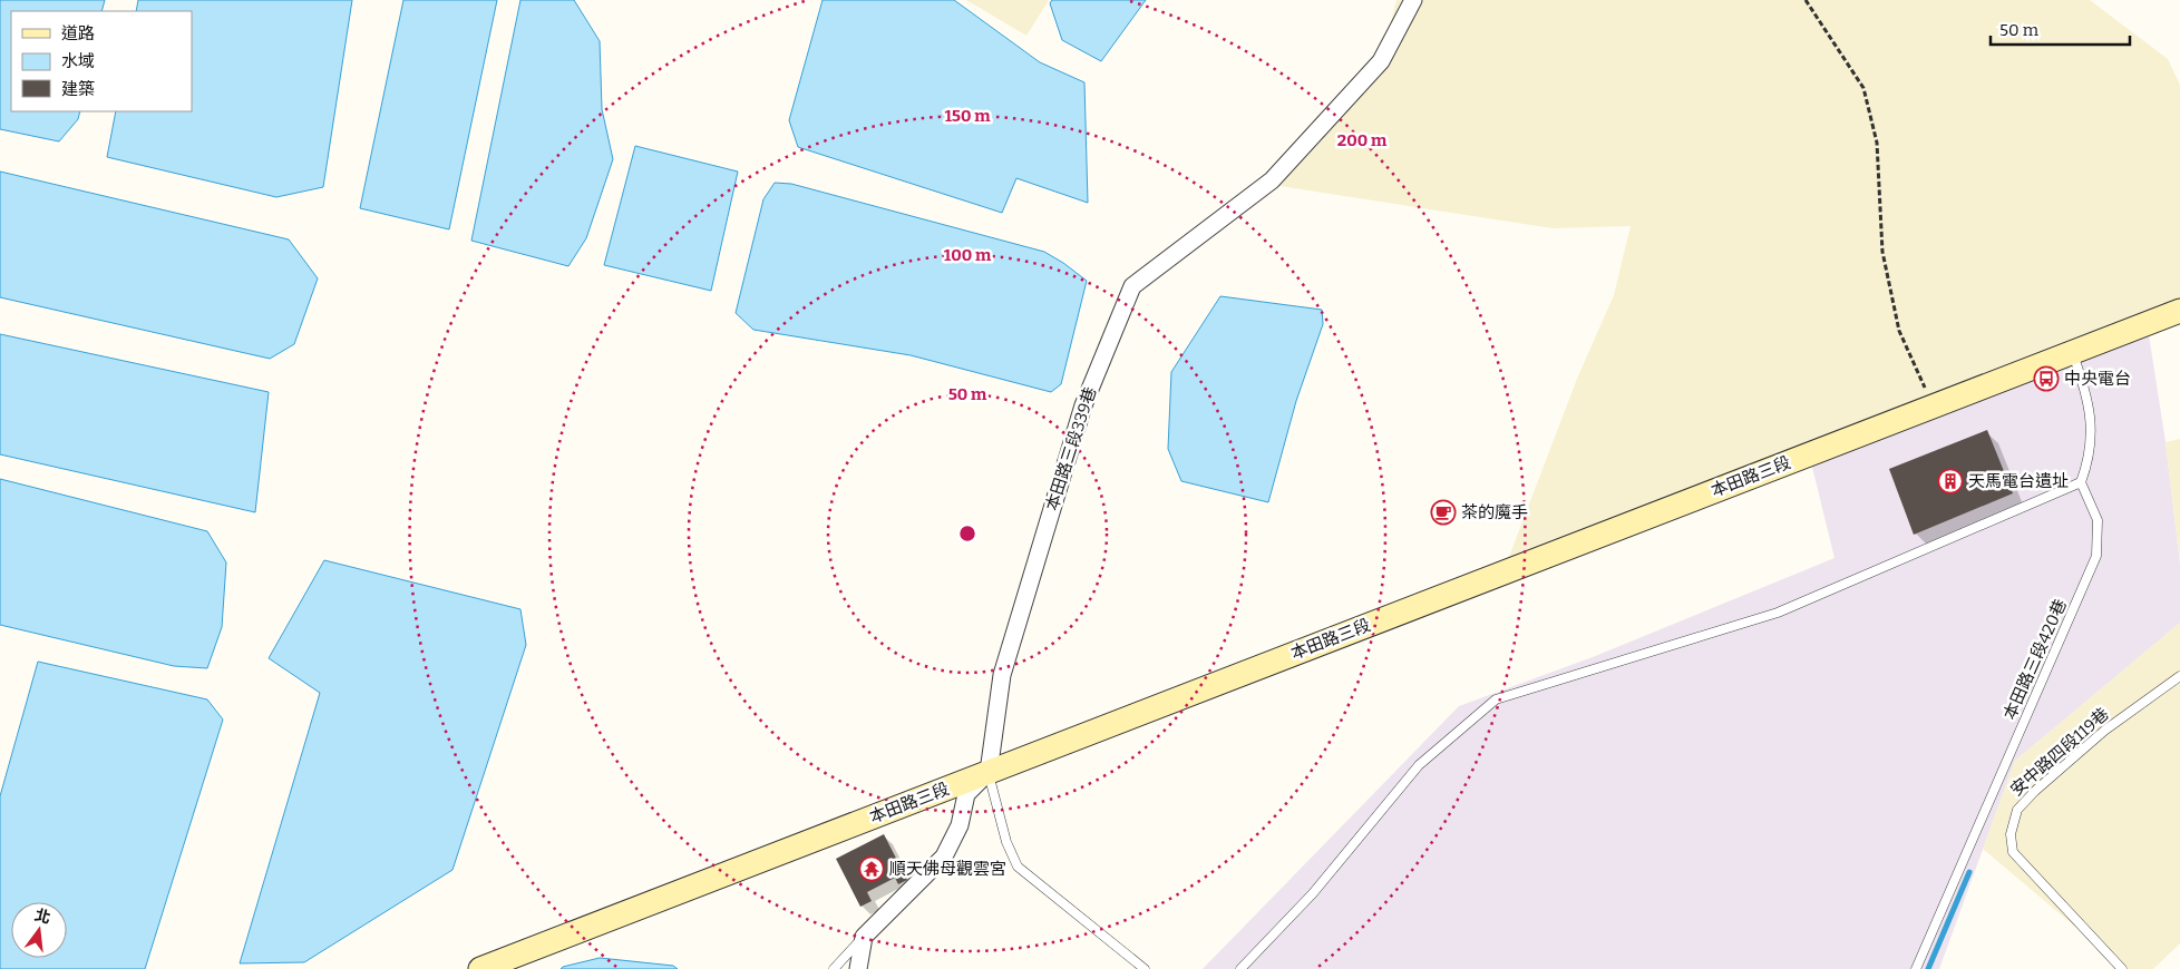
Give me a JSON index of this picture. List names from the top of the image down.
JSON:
{
  "streets": {
    "street": ["本田路三段339巷", "本田路三段"],
    "lane": ["本田路三段420巷", "安中路四段119巷"]
  },
  "crossings": [
    ["本田路三段339巷", "本田路三段"]
  ],
  "places": {
    "bus stop": ["中央電台"],
    "building": ["天馬電台遺址"],
    "cafe": ["茶的魔手"],
    "temple": ["順天佛母觀雲宮"]
  },
  "legend": ["道路", "水域", "建築"],
  "scale_bar": "50 m",
  "north": "top",
  "rings": [
    "150 m",
    "200 m",
    "100 m",
    "50 m"
  ]
}
